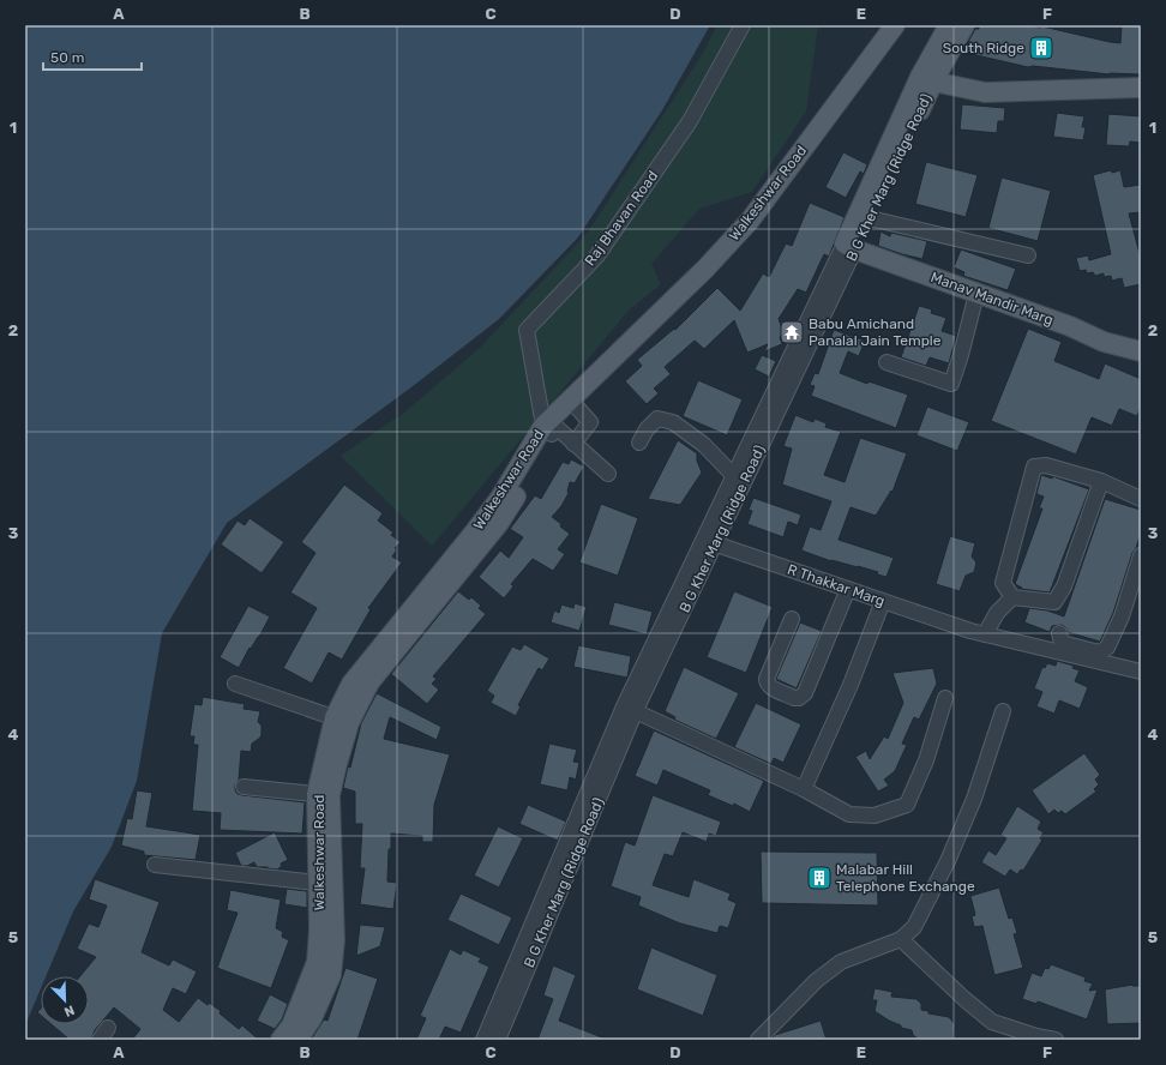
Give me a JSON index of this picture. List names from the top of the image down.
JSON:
{
  "streets": {
    "main road": ["B G Kher Marg (Ridge Road)", "Walkeshwar Road", "Manav Mandir Marg"],
    "street": ["Raj Bhavan Road", "R Thakkar Marg"]
  },
  "crossings": [
    ["B G Kher Marg (Ridge Road)", "Manav Mandir Marg"],
    ["B G Kher Marg (Ridge Road)", "R Thakkar Marg"],
    ["Walkeshwar Road", "Raj Bhavan Road"]
  ],
  "places": {
    "building": ["South Ridge", "Malabar Hill Telephone Exchange"],
    "temple": ["Babu Amichand Panalal Jain Temple"]
  },
  "scale_bar": "50 m",
  "north": "bottom right",
  "grid": {
    "columns": [
      "A",
      "B",
      "C",
      "D",
      "E",
      "F"
    ],
    "rows": [
      "1",
      "2",
      "3",
      "4",
      "5"
    ]
  }
}
